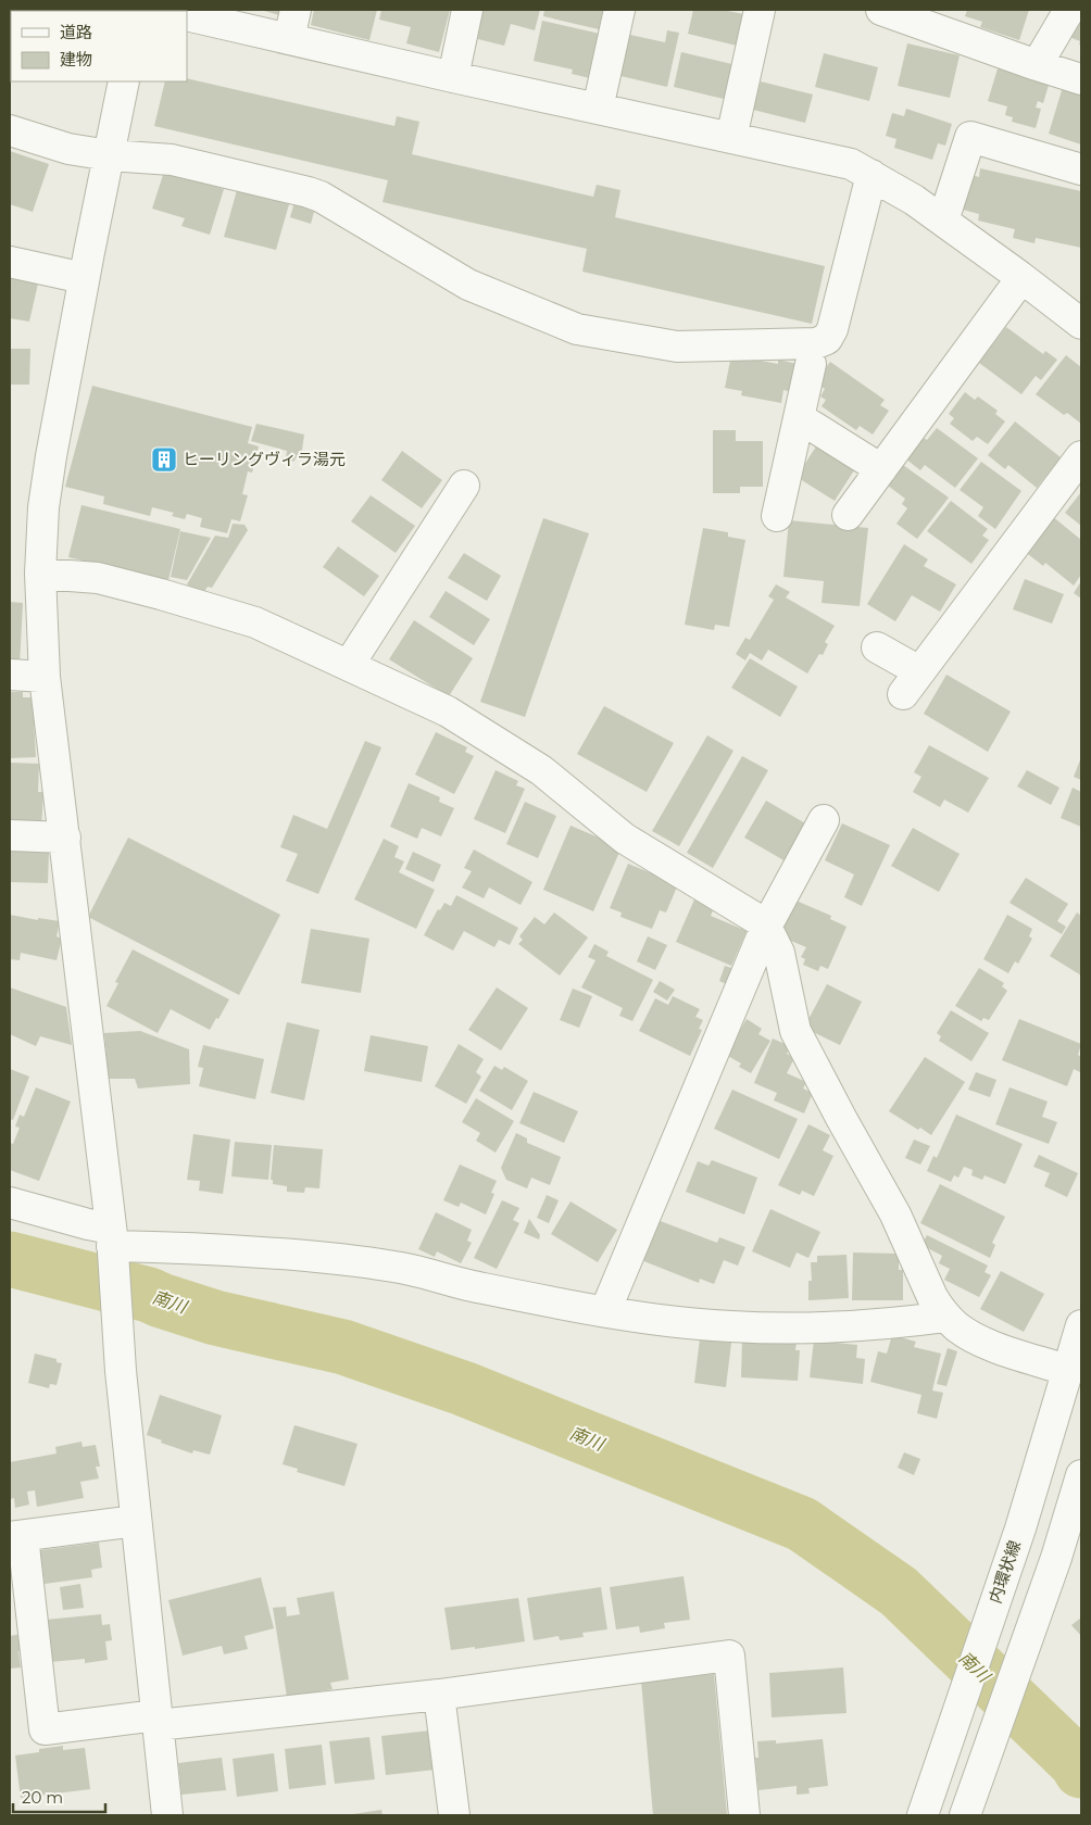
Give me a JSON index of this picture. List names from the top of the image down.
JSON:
{
  "streets": {
    "street": ["内環状線"]
  },
  "water": ["南川"],
  "places": {
    "building": ["ヒーリングヴィラ湯元"]
  },
  "legend": ["道路", "建物"],
  "scale_bar": "20 m"
}
